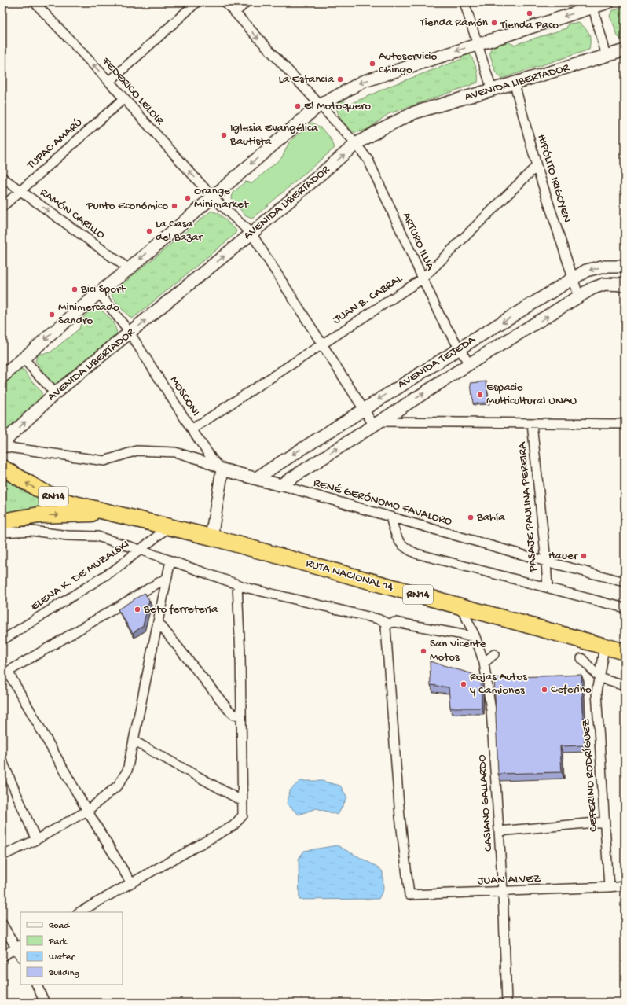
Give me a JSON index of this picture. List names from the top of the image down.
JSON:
{
  "streets": {
    "highway": ["RN14", "RUTA NACIONAL 14"],
    "main road": ["AVENIDA LIBERTADOR", "AVENIDA TEJEDA"],
    "street": [
      "FEDERICO LELOIR",
      "TUPAC AMARÚ",
      "HIPÓLITO IRIGOYEN",
      "RAMÓN CARILLO",
      "ARTURO ILLIA",
      "JUAN B. CABRAL",
      "MOSCONI",
      "RENÉ GERÓNOMO FAVALORO",
      "PASAJE PAULINA PEREIRA",
      "ELENA K. DE MUZALSKI",
      "CEFERINO RODRÍGUEZ",
      "CASIANO GALLARDO",
      "JUAN ALVEZ"
    ]
  },
  "crossings": [
    ["AVENIDA LIBERTADOR", "FEDERICO LELOIR"],
    ["AVENIDA LIBERTADOR", "HIPÓLITO IRIGOYEN"],
    ["AVENIDA LIBERTADOR", "ARTURO ILLIA"],
    ["AVENIDA LIBERTADOR", "MOSCONI"],
    ["FEDERICO LELOIR", "TUPAC AMARÚ"],
    ["FEDERICO LELOIR", "JUAN B. CABRAL"],
    ["FEDERICO LELOIR", "AVENIDA TEJEDA"],
    ["TUPAC AMARÚ", "RAMÓN CARILLO"],
    ["HIPÓLITO IRIGOYEN", "JUAN B. CABRAL"],
    ["HIPÓLITO IRIGOYEN", "AVENIDA TEJEDA"],
    ["ARTURO ILLIA", "JUAN B. CABRAL"],
    ["ARTURO ILLIA", "AVENIDA TEJEDA"],
    ["JUAN B. CABRAL", "MOSCONI"],
    ["AVENIDA TEJEDA", "RENÉ GERÓNOMO FAVALORO"],
    ["RENÉ GERÓNOMO FAVALORO", "PASAJE PAULINA PEREIRA"],
    ["ELENA K. DE MUZALSKI", "RUTA NACIONAL 14"],
    ["RUTA NACIONAL 14", "CEFERINO RODRÍGUEZ"],
    ["RUTA NACIONAL 14", "CASIANO GALLARDO"],
    ["CEFERINO RODRÍGUEZ", "JUAN ALVEZ"],
    ["CASIANO GALLARDO", "JUAN ALVEZ"]
  ],
  "one_way": ["FEDERICO LELOIR", "RAMÓN CARILLO"],
  "places": [
    "Tienda Paco",
    "Tienda Ramón",
    "Autoservicio Chingo",
    "La Estancia",
    "El Motoquero",
    "Iglesia Evangélica Bautista",
    "Orange Minimarket",
    "Punto Económico",
    "La Casa del Bazar",
    "Bici Sport",
    "Minimercado Sandro",
    "Espacio Multicultural UNAU",
    "Bahía",
    "Hauer",
    "Beto ferretería",
    "San Vicente Motos",
    "Rojas Autos y Camiones",
    "Ceferino"
  ],
  "legend": [
    "Road",
    "Park",
    "Water",
    "Building"
  ]
}
